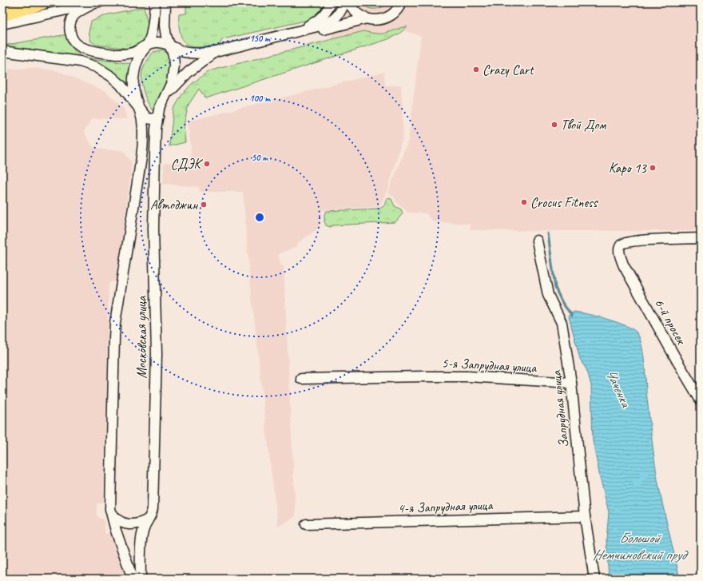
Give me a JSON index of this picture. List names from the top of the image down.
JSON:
{
  "streets": {
    "street": [
      "6-й просек",
      "Московская улица",
      "5-я Запрудная улица",
      "Запрудная улица",
      "4-я Запрудная улица"
    ]
  },
  "crossings": [
    ["5-я Запрудная улица", "Запрудная улица"],
    ["Запрудная улица", "4-я Запрудная улица"]
  ],
  "water": ["Чаченка", "Большой Немчиновский пруд"],
  "places": [
    "Crazy Cart",
    "Твой Дом",
    "СДЭК",
    "Каро 13",
    "Crocus Fitness",
    "Автоджин"
  ],
  "rings": ["150 m", "100 m", "50 m"]
}
